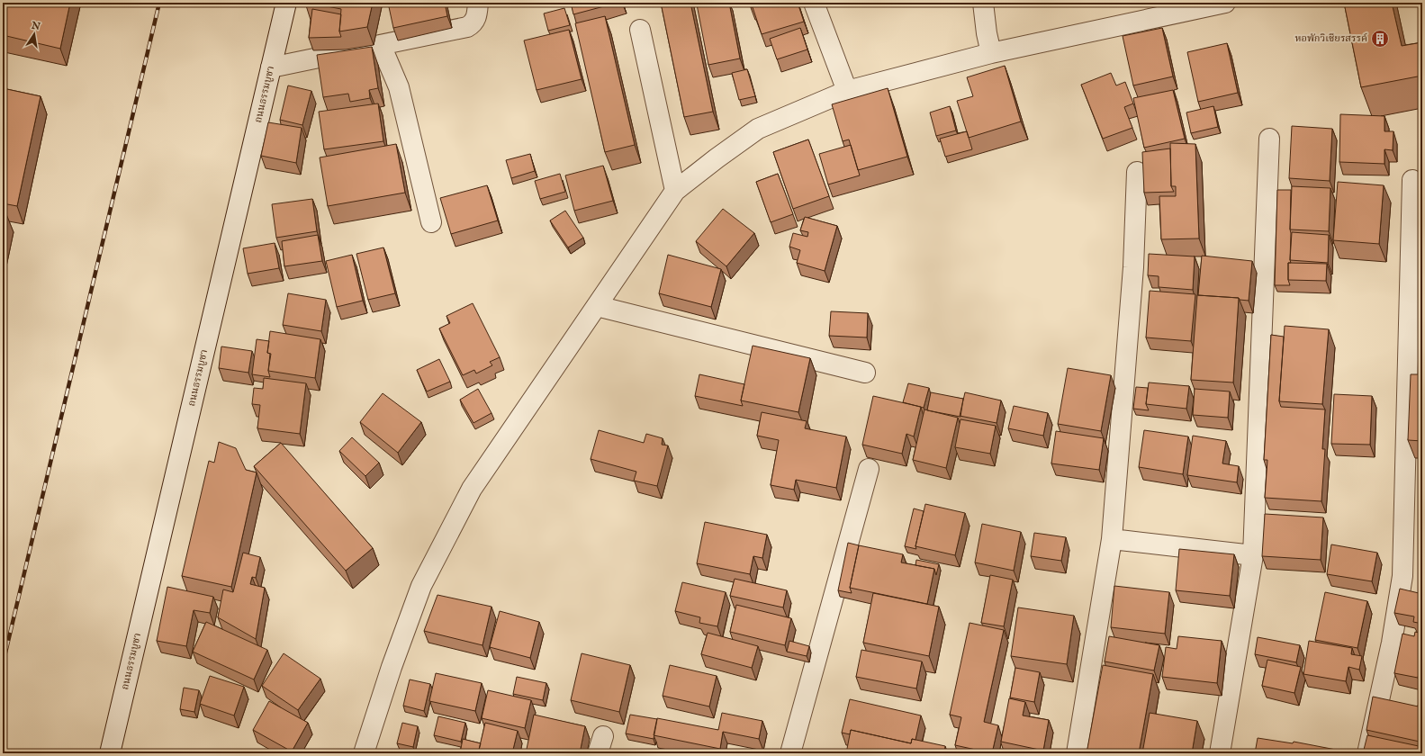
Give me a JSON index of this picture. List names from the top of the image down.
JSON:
{
  "streets": {
    "street": ["ถนนธรรมบูชา"]
  },
  "places": {
    "building": ["หอพักวิเชียรสรรค์"]
  },
  "north": "top"
}
